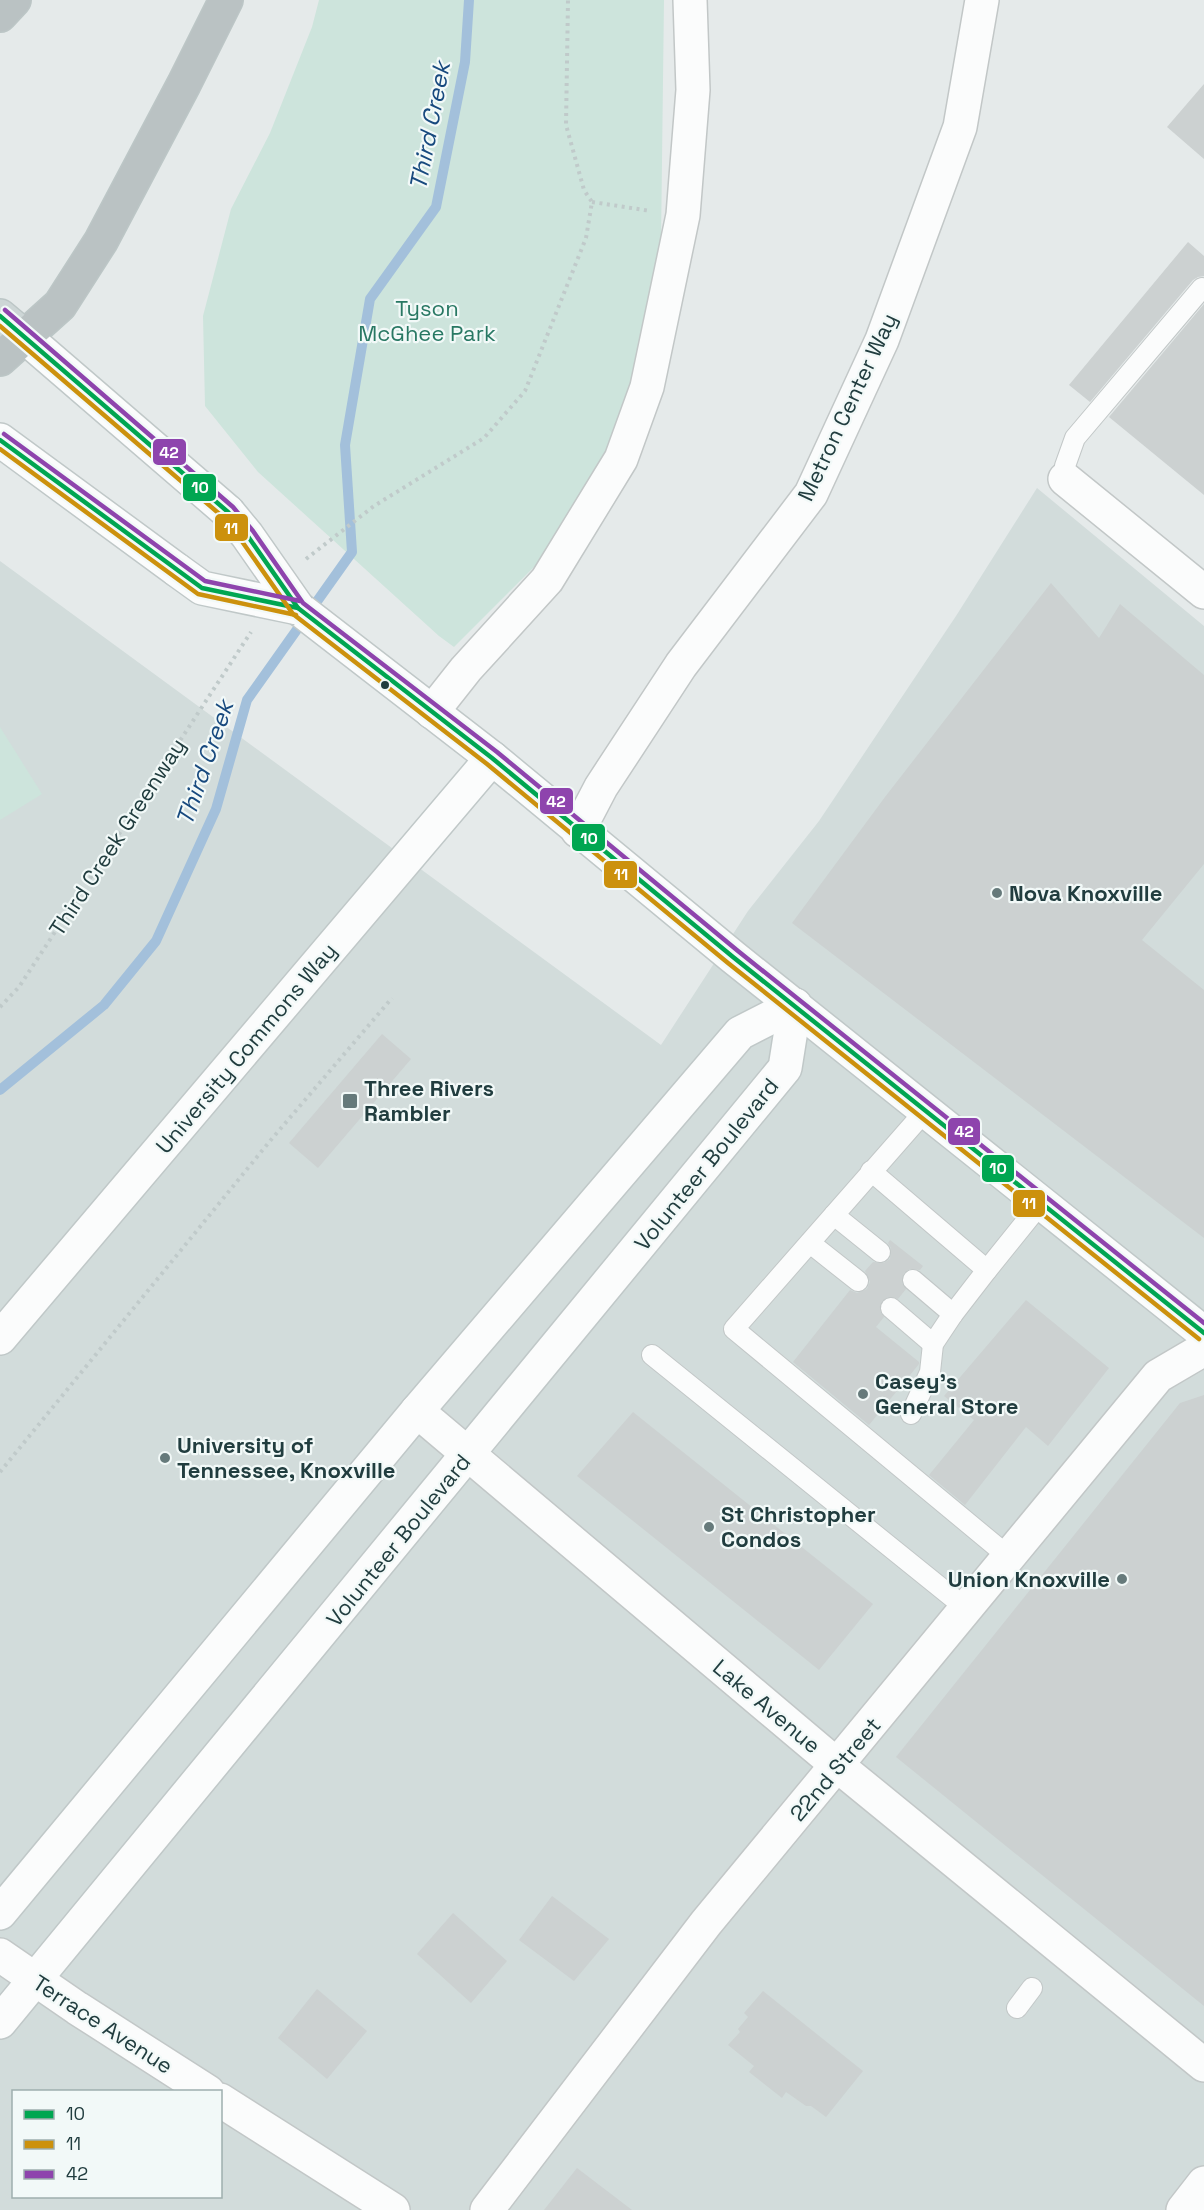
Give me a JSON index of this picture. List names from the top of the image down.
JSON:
{
  "streets": {
    "street": [
      "Metron Center Way",
      "University Commons Way",
      "Volunteer Boulevard",
      "Lake Avenue",
      "22nd Street",
      "Terrace Avenue"
    ],
    "path": ["Third Creek Greenway"]
  },
  "crossings": [
    ["Volunteer Boulevard", "Lake Avenue"],
    ["Volunteer Boulevard", "Terrace Avenue"],
    ["Lake Avenue", "22nd Street"]
  ],
  "water": ["Third Creek"],
  "parks": ["Tyson McGhee Park"],
  "places": {
    "other": [
      "Nova Knoxville",
      "Casey's General Store",
      "University of Tennessee, Knoxville",
      "St Christopher Condos",
      "Union Knoxville"
    ],
    "transit": ["Three Rivers Rambler"]
  },
  "lines": ["transit line 42", "transit line 10", "transit line 11"],
  "legend": ["10", "11", "42"]
}
